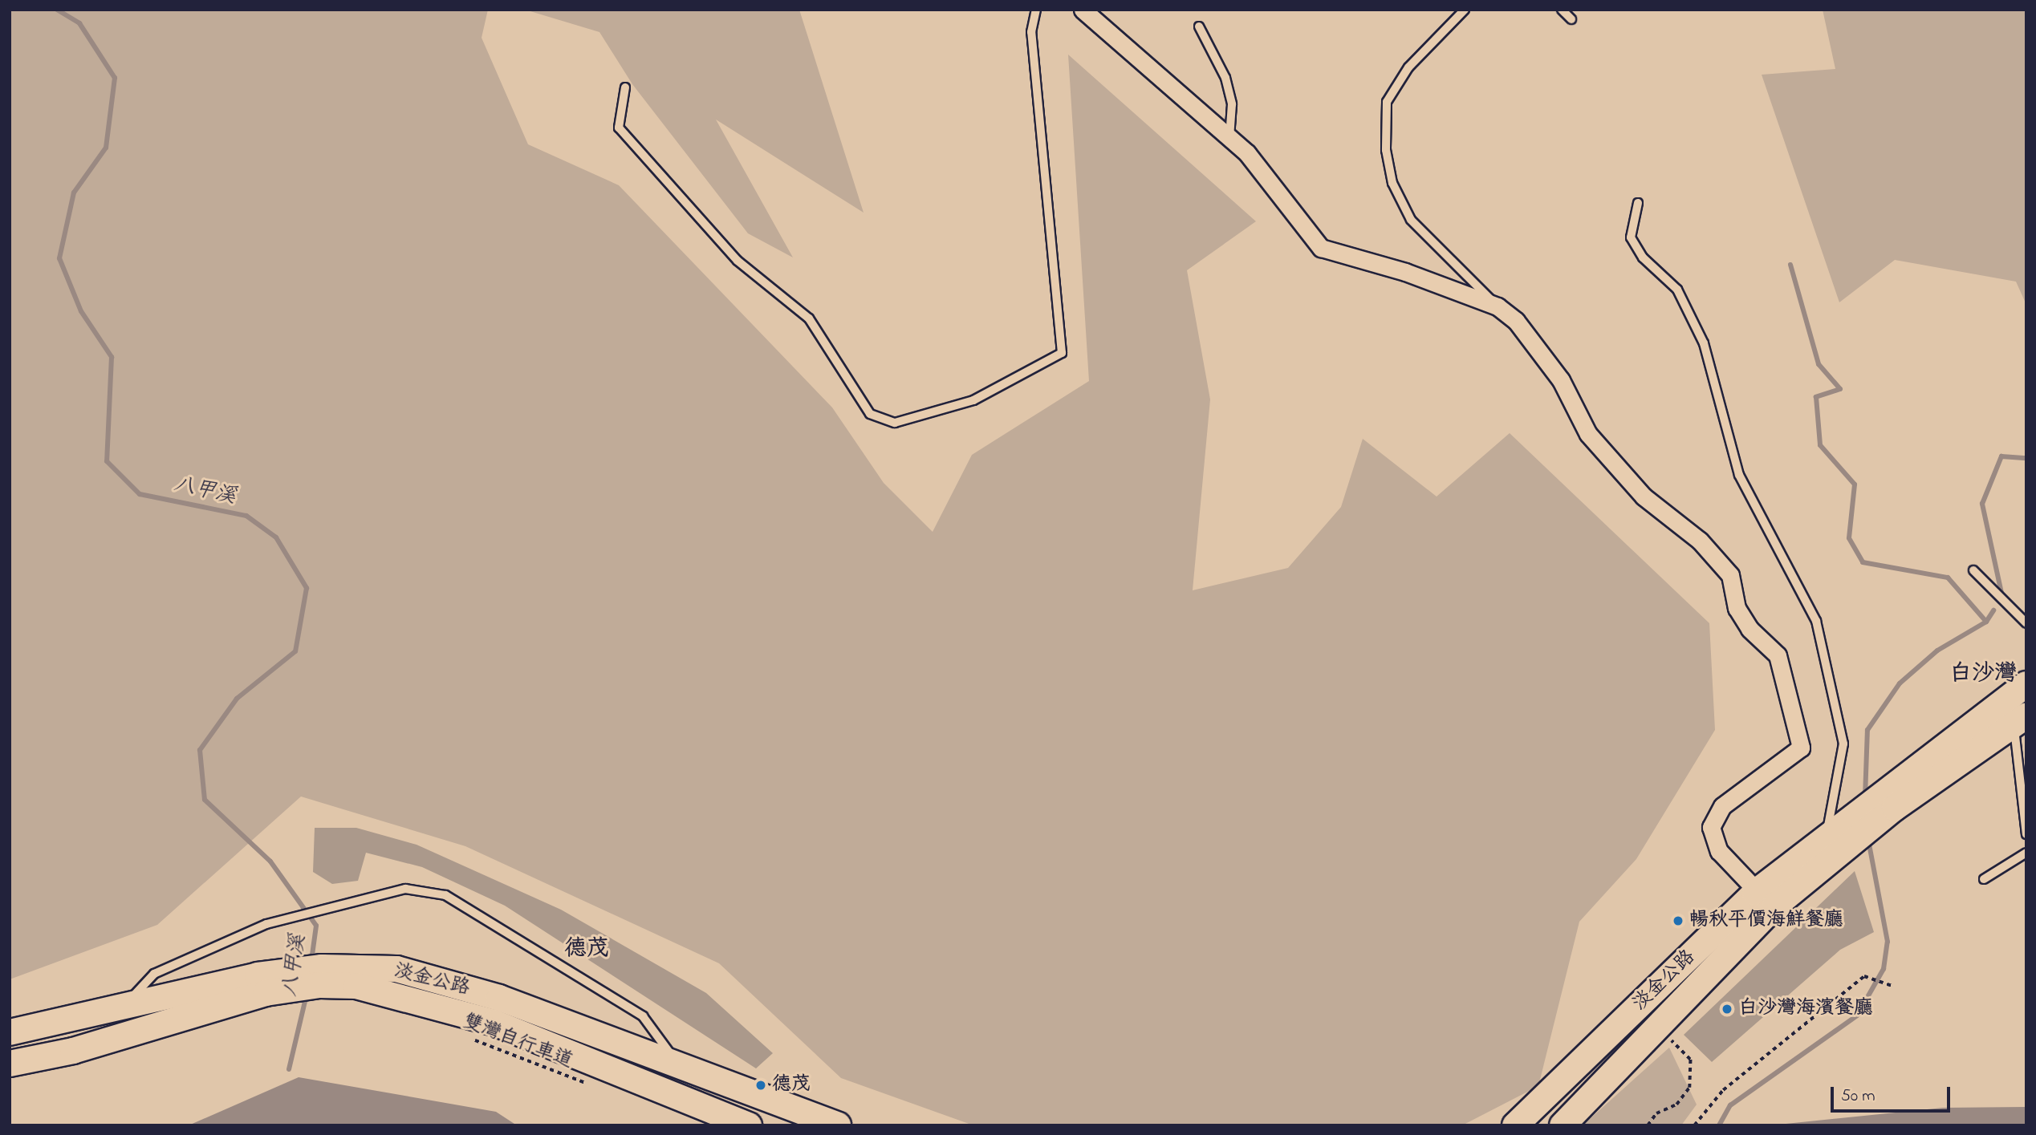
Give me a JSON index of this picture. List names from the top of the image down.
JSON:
{
  "streets": {
    "main road": ["淡金公路"],
    "path": ["雙灣自行車道"]
  },
  "districts": ["白沙灣", "德茂"],
  "water": ["八甲溪"],
  "places": ["暢秋平價海鮮餐廳", "白沙灣海濱餐廳", "德茂"],
  "scale_bar": "50 m"
}
